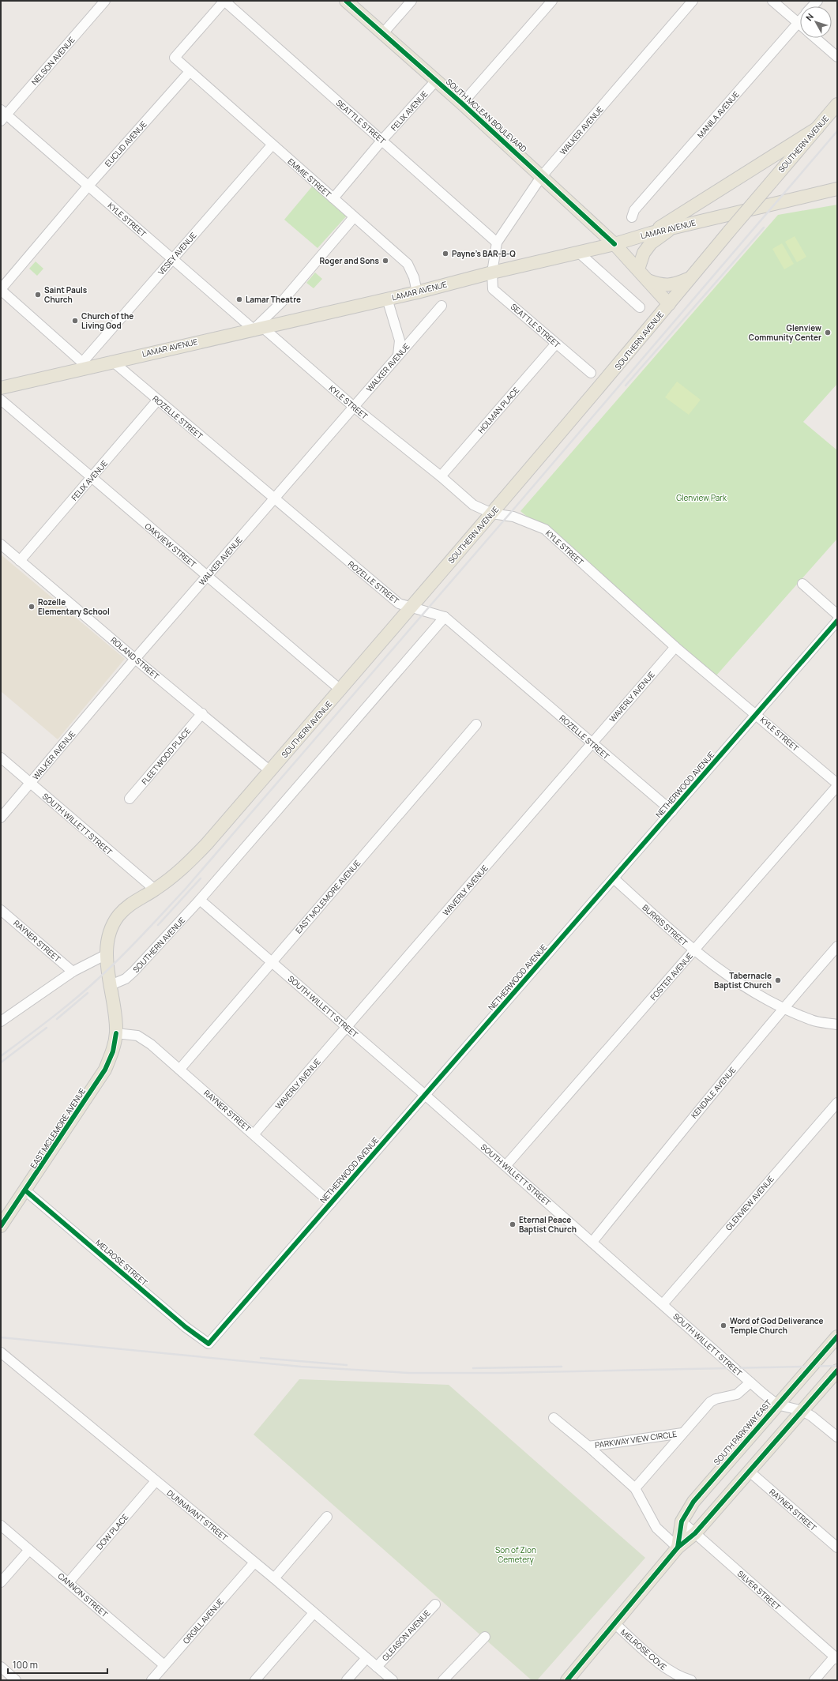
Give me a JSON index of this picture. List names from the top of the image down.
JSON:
{
  "streets": {
    "main road": [
      "SOUTH MCLEAN BOULEVARD",
      "SOUTHERN AVENUE",
      "LAMAR AVENUE",
      "EAST MCLEMORE AVENUE",
      "SOUTH PARKWAY EAST"
    ],
    "street": [
      "NELSON AVENUE",
      "FELIX AVENUE",
      "MANILA AVENUE",
      "SEATTLE STREET",
      "WALKER AVENUE",
      "EUCLID AVENUE",
      "EMMIE STREET",
      "KYLE STREET",
      "VESEY AVENUE",
      "HOLMAN PLACE",
      "ROZELLE STREET",
      "OAKVIEW STREET",
      "ROLAND STREET",
      "WAVERLY AVENUE",
      "FLEETWOOD PLACE",
      "NETHERWOOD AVENUE",
      "SOUTH WILLETT STREET",
      "BURRIS STREET",
      "RAYNER STREET",
      "FOSTER AVENUE",
      "KENDALE AVENUE",
      "GLENVIEW AVENUE",
      "MELROSE STREET",
      "PARKWAY VIEW CIRCLE",
      "DUNNAVANT STREET",
      "DOW PLACE",
      "SILVER STREET",
      "CANNON STREET",
      "ORGILL AVENUE",
      "GLEASON AVENUE",
      "MELROSE COVE"
    ]
  },
  "crossings": [
    ["NELSON AVENUE", "KYLE STREET"],
    ["FELIX AVENUE", "SOUTH MCLEAN BOULEVARD"],
    ["FELIX AVENUE", "SEATTLE STREET"],
    ["FELIX AVENUE", "EMMIE STREET"],
    ["FELIX AVENUE", "ROZELLE STREET"],
    ["FELIX AVENUE", "OAKVIEW STREET"],
    ["FELIX AVENUE", "ROLAND STREET"],
    ["SOUTH MCLEAN BOULEVARD", "WALKER AVENUE"],
    ["SOUTH MCLEAN BOULEVARD", "SOUTHERN AVENUE"],
    ["SOUTH MCLEAN BOULEVARD", "LAMAR AVENUE"],
    ["SEATTLE STREET", "WALKER AVENUE"],
    ["SEATTLE STREET", "LAMAR AVENUE"],
    ["SEATTLE STREET", "HOLMAN PLACE"],
    ["WALKER AVENUE", "KYLE STREET"],
    ["WALKER AVENUE", "LAMAR AVENUE"],
    ["WALKER AVENUE", "ROZELLE STREET"],
    ["WALKER AVENUE", "OAKVIEW STREET"],
    ["WALKER AVENUE", "ROLAND STREET"],
    ["WALKER AVENUE", "SOUTH WILLETT STREET"],
    ["EUCLID AVENUE", "EMMIE STREET"],
    ["EUCLID AVENUE", "KYLE STREET"],
    ["SOUTHERN AVENUE", "KYLE STREET"],
    ["SOUTHERN AVENUE", "ROZELLE STREET"],
    ["SOUTHERN AVENUE", "OAKVIEW STREET"],
    ["SOUTHERN AVENUE", "ROLAND STREET"],
    ["SOUTHERN AVENUE", "SOUTH WILLETT STREET"],
    ["SOUTHERN AVENUE", "EAST MCLEMORE AVENUE"],
    ["EMMIE STREET", "LAMAR AVENUE"],
    ["EMMIE STREET", "VESEY AVENUE"],
    ["KYLE STREET", "LAMAR AVENUE"],
    ["KYLE STREET", "VESEY AVENUE"],
    ["KYLE STREET", "HOLMAN PLACE"],
    ["KYLE STREET", "WAVERLY AVENUE"],
    ["KYLE STREET", "NETHERWOOD AVENUE"],
    ["KYLE STREET", "FOSTER AVENUE"],
    ["LAMAR AVENUE", "VESEY AVENUE"],
    ["LAMAR AVENUE", "ROZELLE STREET"],
    ["ROZELLE STREET", "WAVERLY AVENUE"],
    ["ROZELLE STREET", "NETHERWOOD AVENUE"],
    ["ROLAND STREET", "FLEETWOOD PLACE"],
    ["WAVERLY AVENUE", "SOUTH WILLETT STREET"],
    ["WAVERLY AVENUE", "RAYNER STREET"],
    ["NETHERWOOD AVENUE", "SOUTH WILLETT STREET"],
    ["NETHERWOOD AVENUE", "BURRIS STREET"],
    ["NETHERWOOD AVENUE", "RAYNER STREET"],
    ["NETHERWOOD AVENUE", "MELROSE STREET"],
    ["SOUTH WILLETT STREET", "EAST MCLEMORE AVENUE"],
    ["SOUTH WILLETT STREET", "FOSTER AVENUE"],
    ["SOUTH WILLETT STREET", "KENDALE AVENUE"],
    ["SOUTH WILLETT STREET", "GLENVIEW AVENUE"],
    ["SOUTH WILLETT STREET", "SOUTH PARKWAY EAST"],
    ["SOUTH WILLETT STREET", "PARKWAY VIEW CIRCLE"],
    ["EAST MCLEMORE AVENUE", "RAYNER STREET"],
    ["EAST MCLEMORE AVENUE", "MELROSE STREET"],
    ["BURRIS STREET", "FOSTER AVENUE"],
    ["BURRIS STREET", "KENDALE AVENUE"],
    ["SOUTH PARKWAY EAST", "PARKWAY VIEW CIRCLE"],
    ["SOUTH PARKWAY EAST", "SILVER STREET"],
    ["DUNNAVANT STREET", "DOW PLACE"],
    ["DUNNAVANT STREET", "ORGILL AVENUE"],
    ["DUNNAVANT STREET", "GLEASON AVENUE"],
    ["DOW PLACE", "CANNON STREET"],
    ["CANNON STREET", "ORGILL AVENUE"]
  ],
  "parks": ["Glenview Park", "Son of Zion Cemetery"],
  "places": [
    "Payne's BAR-B-Q",
    "Roger and Sons",
    "Saint Pauls Church",
    "Lamar Theatre",
    "Church of the Living God",
    "Glenview Community Center",
    "Rozelle Elementary School",
    "Tabernacle Baptist Church",
    "Eternal Peace Baptist Church",
    "Word of God Deliverance Temple Church"
  ],
  "scale_bar": "100 m",
  "north": "top left"
}
